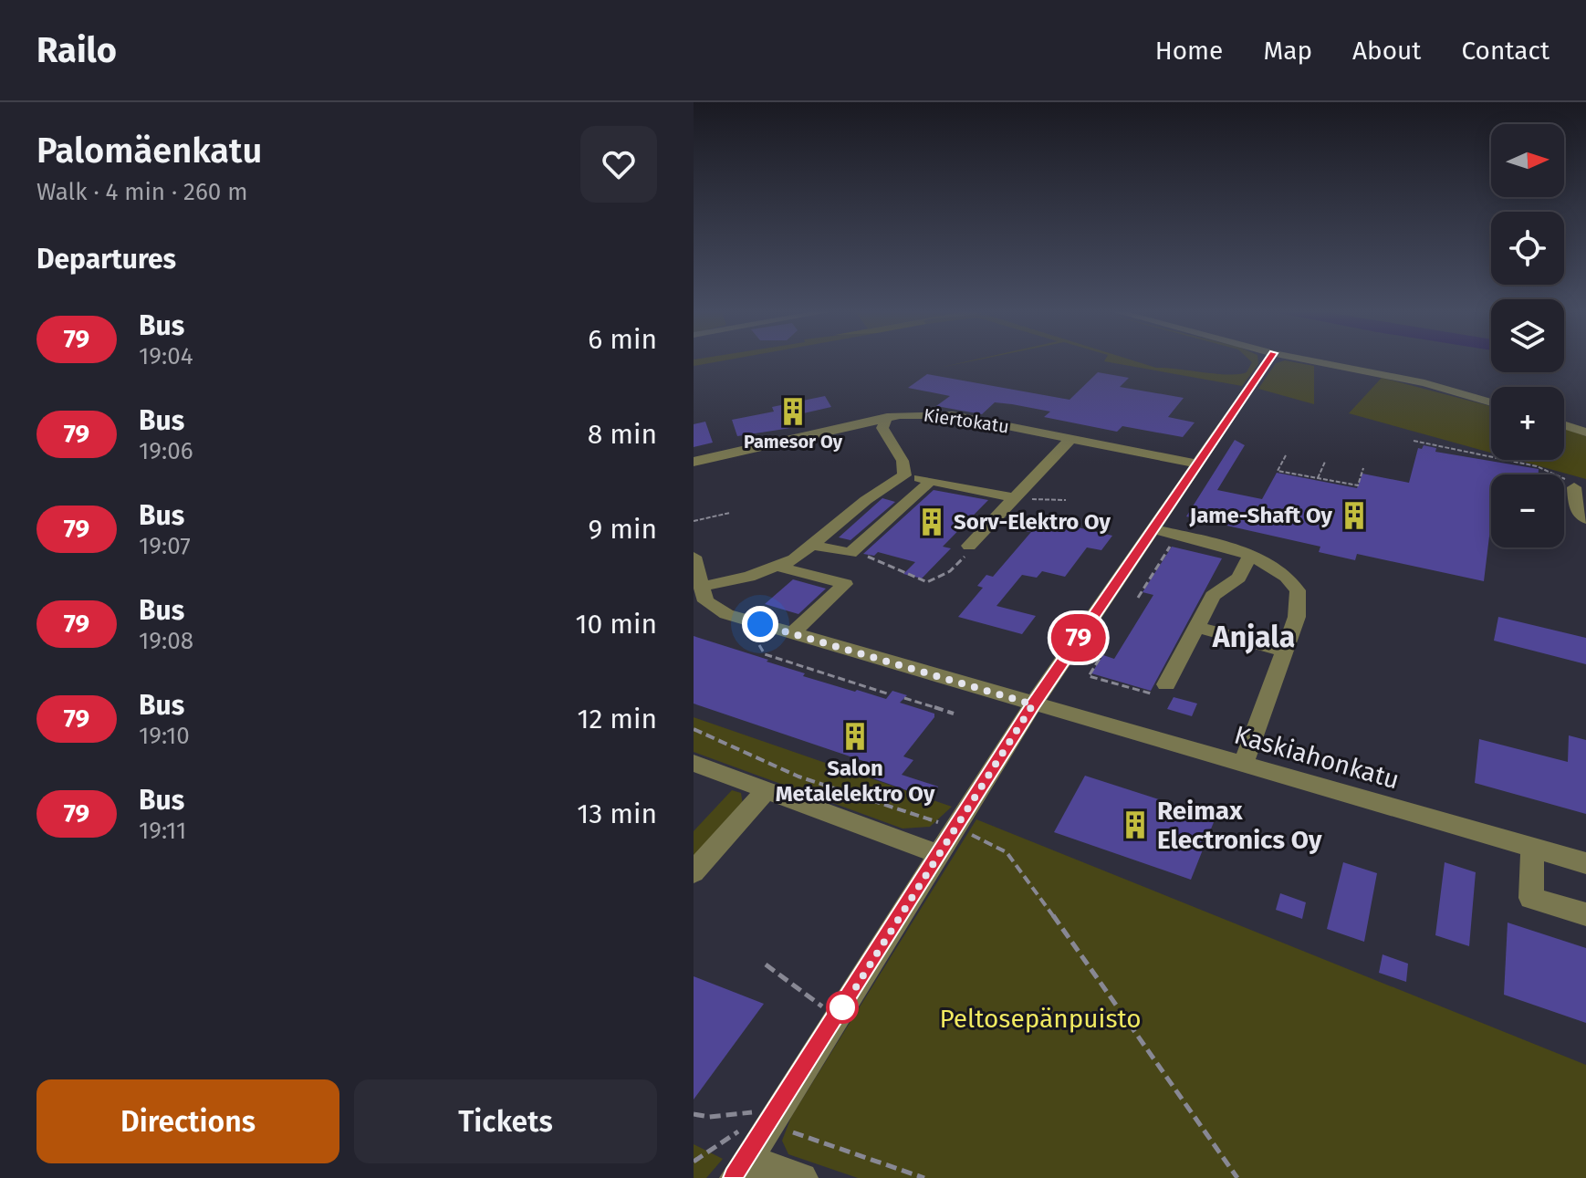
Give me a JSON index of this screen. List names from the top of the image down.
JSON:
{
  "streets": {
    "street": ["Kiertokatu", "Kaskiahonkatu"]
  },
  "districts": ["Anjala"],
  "parks": ["Peltosepänpuisto"],
  "places": {
    "building": [
      "Pamesor Oy",
      "Jame-Shaft Oy",
      "Sorv-Elektro Oy",
      "Salon Metalelektro Oy",
      "Reimax Electronics Oy"
    ]
  },
  "lines": ["bus line 79"],
  "north": "right",
  "page": {
    "header": "Railo",
    "nav": [
      "Home",
      "Map",
      "About",
      "Contact"
    ],
    "heading": [
      ["Palomäenkatu", "Walk · 4 min · 260 m"],
      "Departures"
    ],
    "on_map": "79",
    "map_buttons": ["+", "−"],
    "list": [
      {
        "mark": "79",
        "name": "Bus",
        "note": "19:04",
        "value": "6 min"
      },
      {
        "mark": "79",
        "name": "Bus",
        "note": "19:06",
        "value": "8 min"
      },
      {
        "mark": "79",
        "name": "Bus",
        "note": "19:07",
        "value": "9 min"
      },
      {
        "mark": "79",
        "name": "Bus",
        "note": "19:08",
        "value": "10 min"
      },
      {
        "mark": "79",
        "name": "Bus",
        "note": "19:10",
        "value": "12 min"
      },
      {
        "mark": "79",
        "name": "Bus",
        "note": "19:11",
        "value": "13 min"
      }
    ],
    "buttons": ["Directions", "Tickets"]
  }
}
